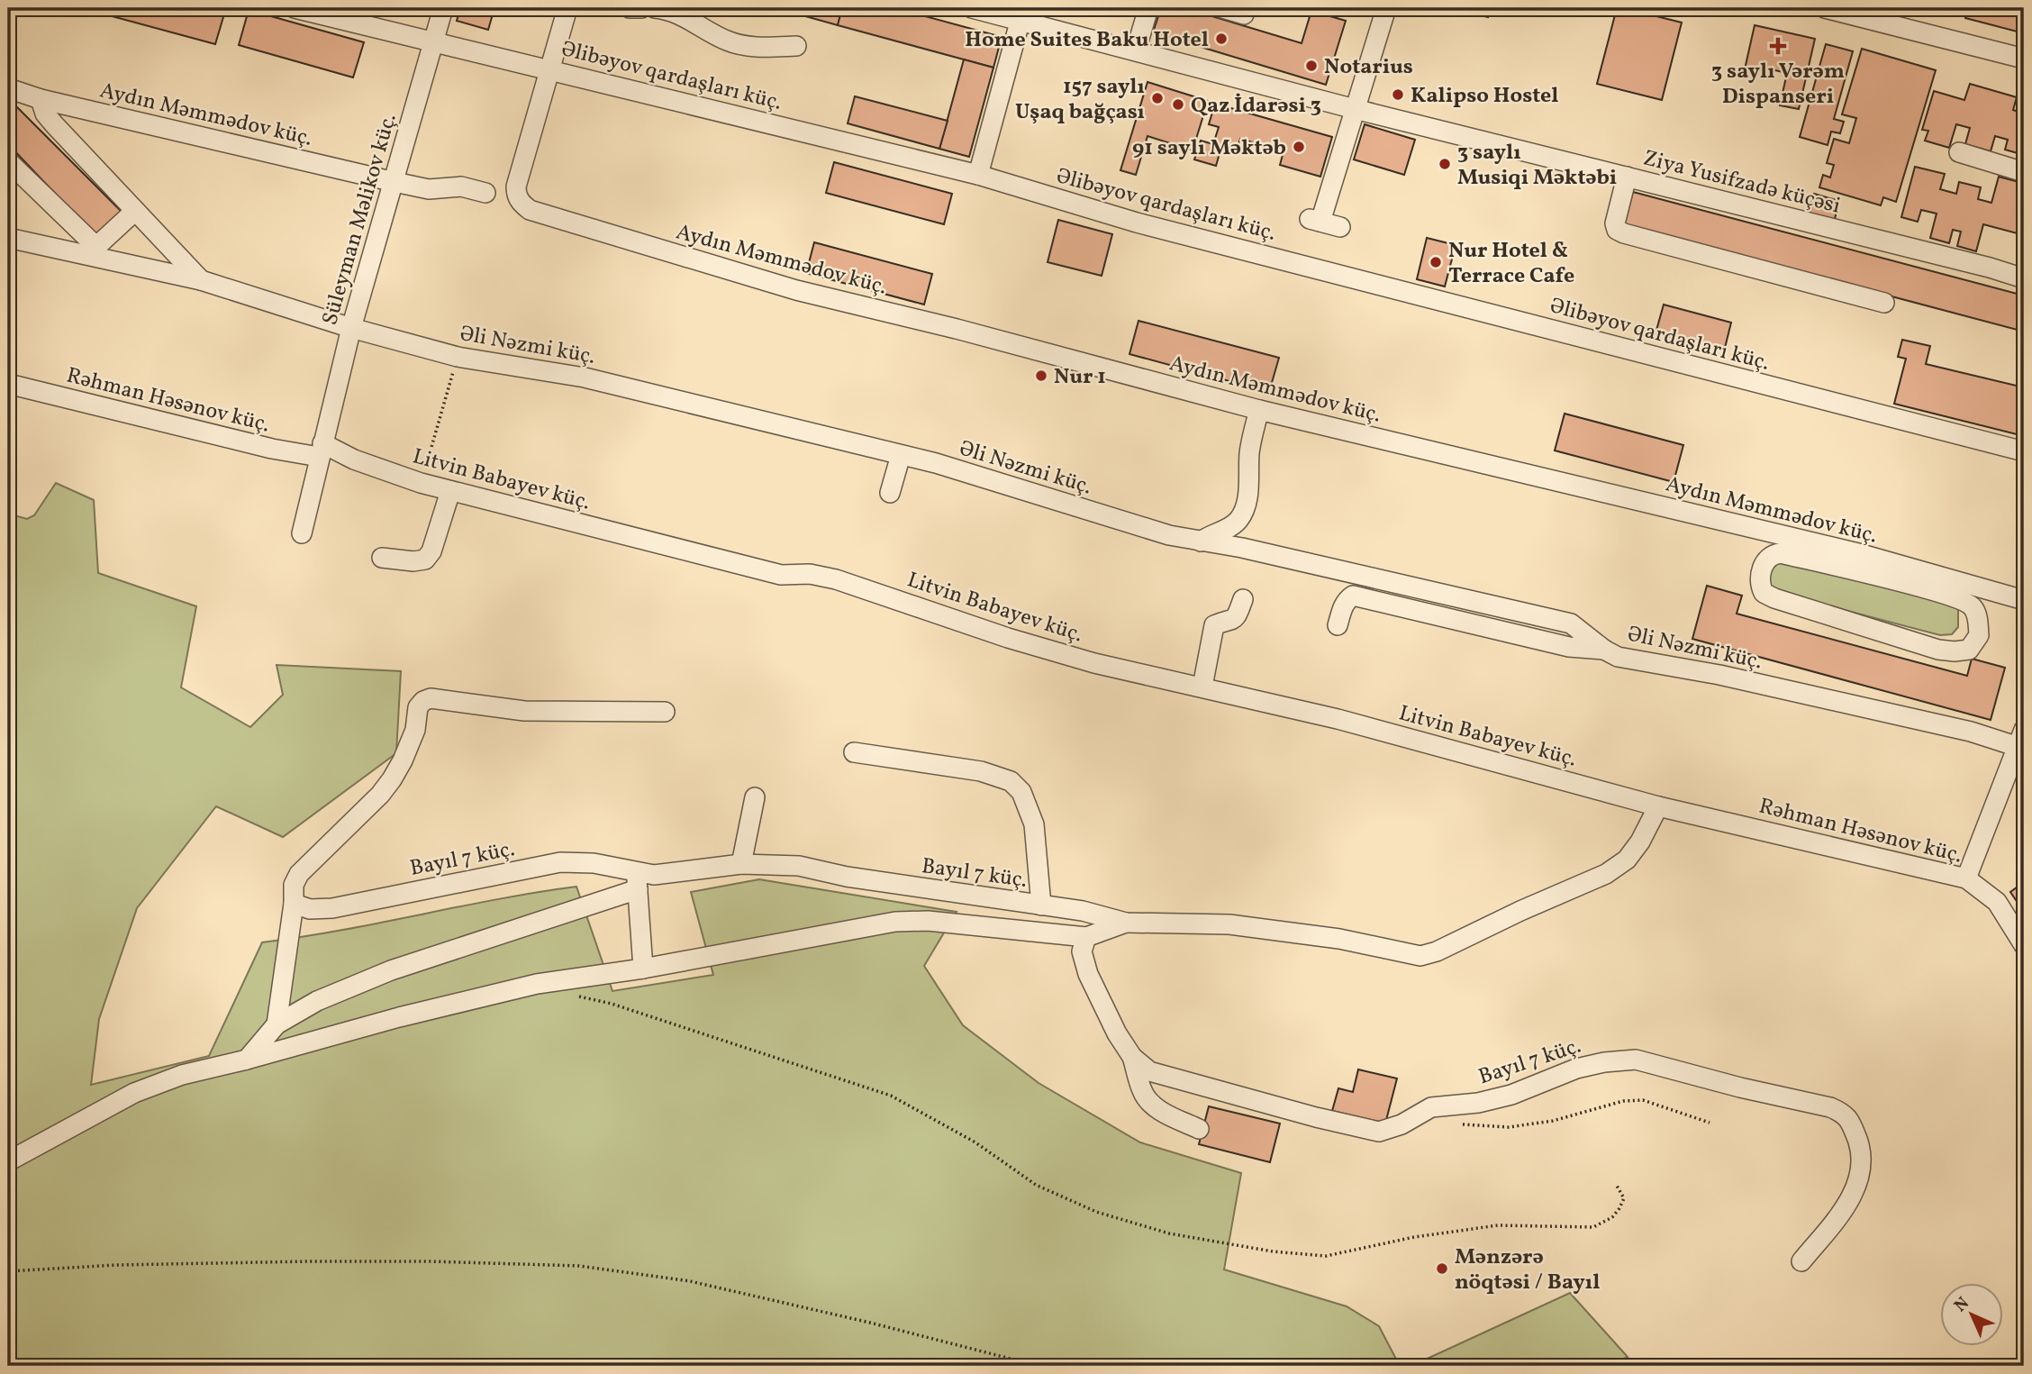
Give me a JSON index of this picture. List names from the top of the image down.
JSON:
{
  "streets": {
    "street": [
      "Əlibəyov qardaşları küç.",
      "Aydın Məmmədov küç.",
      "Ziya Yusifzadə küçəsi",
      "Süleyman Məlikov küç.",
      "Əli Nəzmi küç.",
      "Rəhman Həsənov küç.",
      "Litvin Babayev küç.",
      "Bayıl 7 küç."
    ]
  },
  "crossings": [
    ["Əlibəyov qardaşları küç.", "Aydın Məmmədov küç."],
    ["Əlibəyov qardaşları küç.", "Süleyman Məlikov küç."],
    ["Aydın Məmmədov küç.", "Süleyman Məlikov küç."],
    ["Süleyman Məlikov küç.", "Əli Nəzmi küç."],
    ["Süleyman Məlikov küç.", "Rəhman Həsənov küç."],
    ["Süleyman Məlikov küç.", "Litvin Babayev küç."],
    ["Rəhman Həsənov küç.", "Litvin Babayev küç."],
    ["Rəhman Həsənov küç.", "Bayıl 7 küç."],
    ["Litvin Babayev küç.", "Bayıl 7 küç."]
  ],
  "places": {
    "other": [
      "Home Suites Baku Hotel",
      "Notarius",
      "Kalipso Hostel",
      "157 saylı Uşaq bağçası",
      "Qaz İdarəsi 3",
      "91 saylı Məktəb",
      "3 saylı Musiqi Məktəbi",
      "Nur Hotel & Terrace Cafe",
      "Nur 1",
      "Mənzərə nöqtəsi / Bayıl"
    ],
    "health": ["3 saylı Vərəm Dispanseri"]
  },
  "north": "top left"
}
